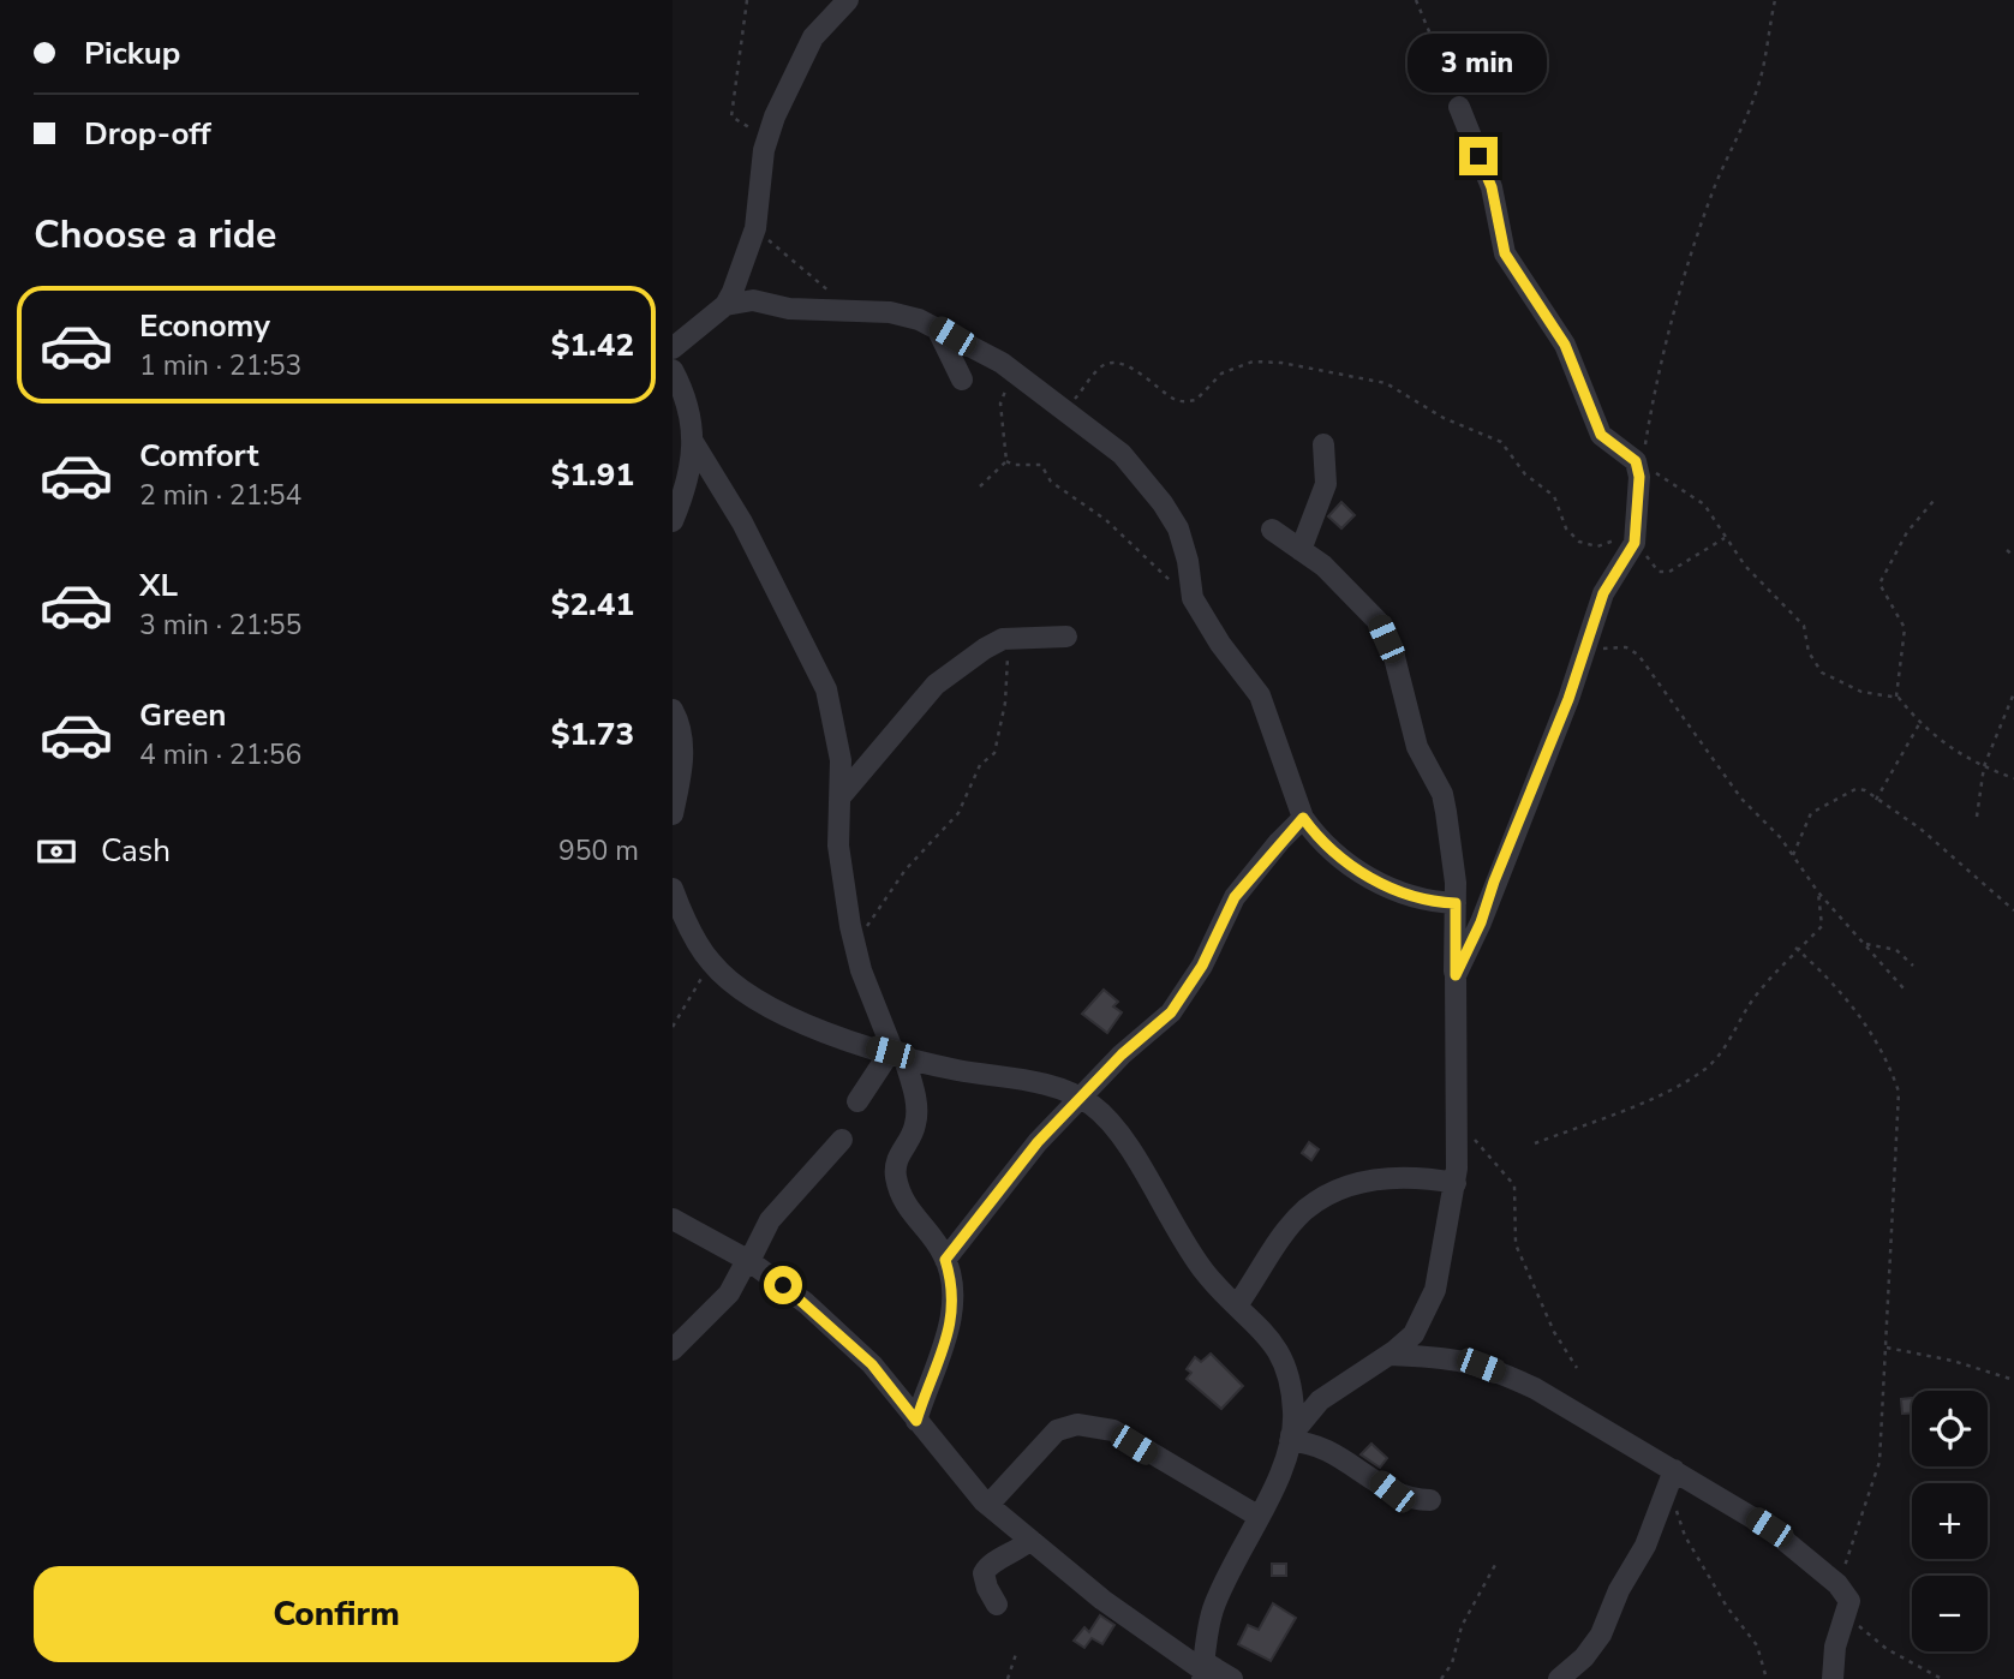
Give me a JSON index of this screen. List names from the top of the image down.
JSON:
{
  "page": {
    "banner": ["Pickup", "Drop-off"],
    "bubble": "3 min",
    "heading": "Choose a ride",
    "list": [
      {
        "name": "Economy",
        "note": "1 min · 21:53",
        "value": "$1.42"
      },
      {
        "name": "Comfort",
        "note": "2 min · 21:54",
        "value": "$1.91"
      },
      {
        "name": "XL",
        "note": "3 min · 21:55",
        "value": "$2.41"
      },
      {
        "name": "Green",
        "note": "4 min · 21:56",
        "value": "$1.73"
      }
    ],
    "pay": ["Cash", "950 m"],
    "map_buttons": ["+", "−"],
    "buttons": "Confirm"
  }
}
